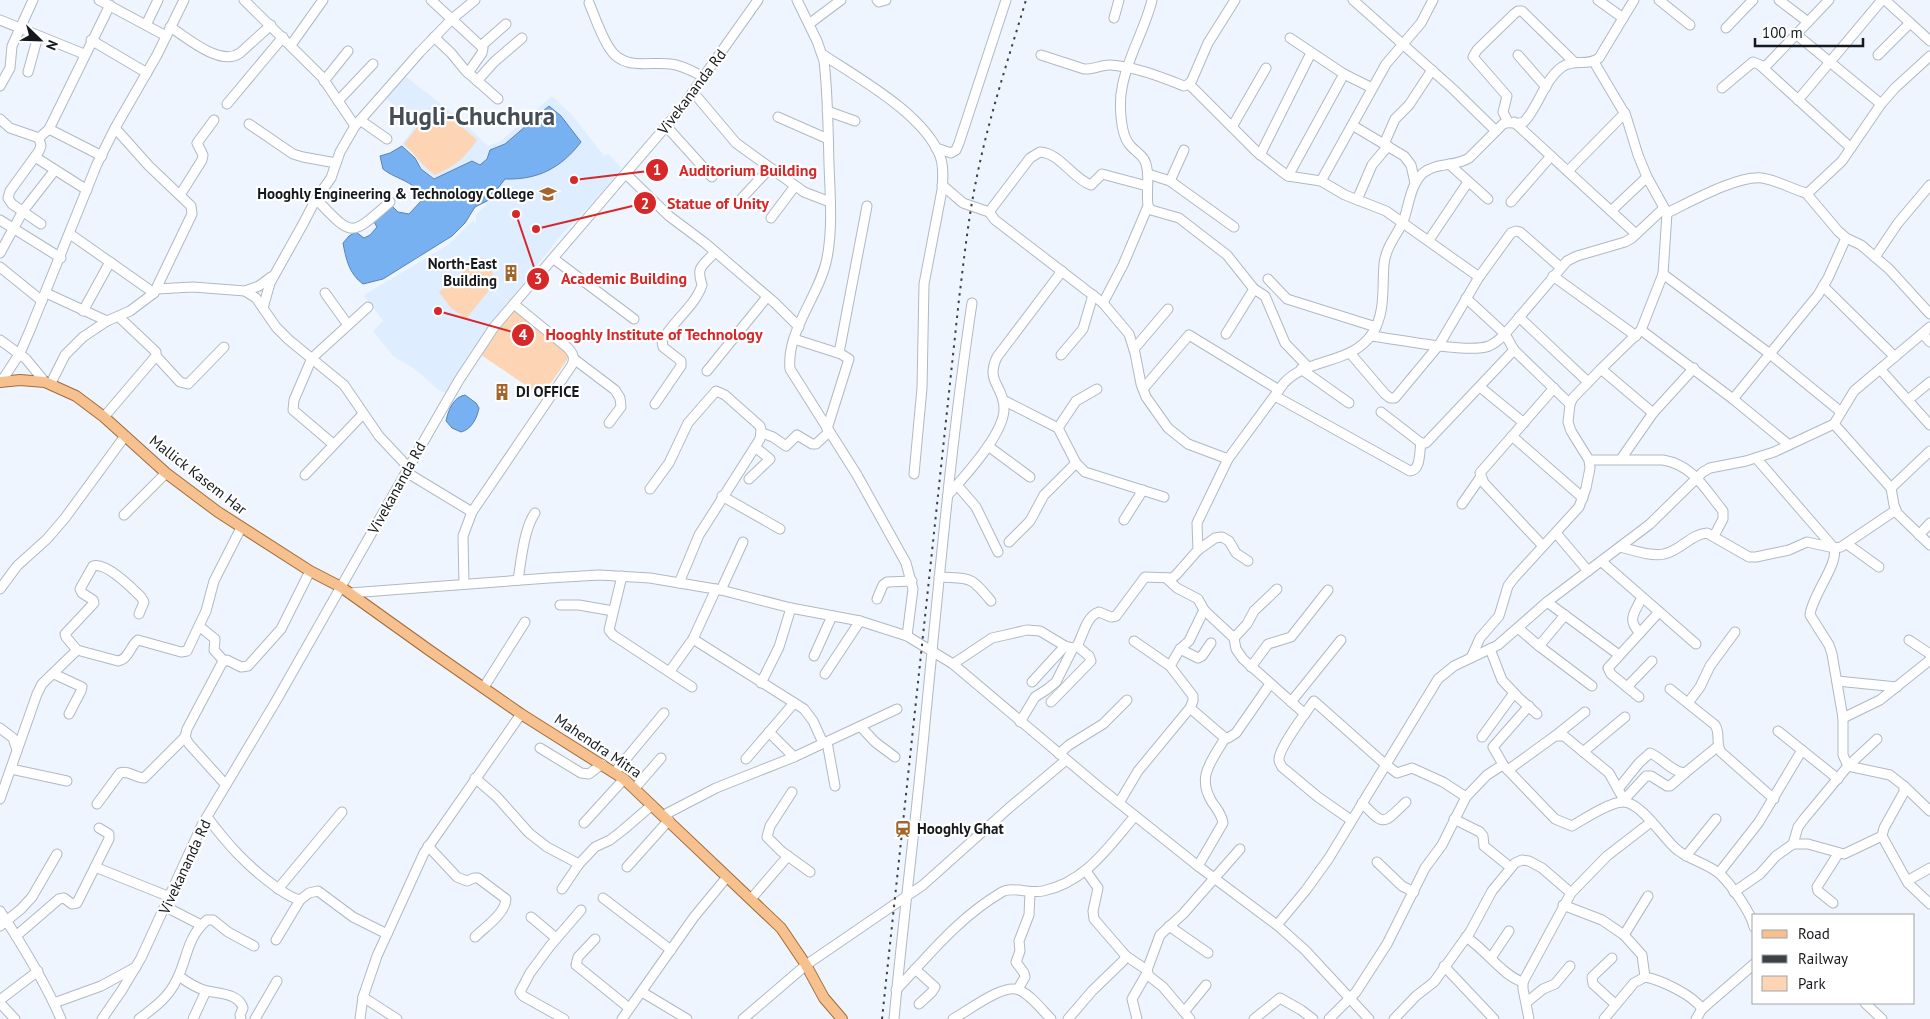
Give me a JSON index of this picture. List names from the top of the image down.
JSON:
{
  "streets": {
    "main road": ["Mallick Kasem Har", "Mahendra Mitra"],
    "street": ["Vivekananda Rd"]
  },
  "crossings": [
    ["Vivekananda Rd", "Mahendra Mitra"],
    ["Mallick Kasem Har", "Mahendra Mitra"]
  ],
  "districts": ["Hugli-Chuchura"],
  "places": {
    "other": [
      "Auditorium Building",
      "Academic Building",
      "Statue of Unity",
      "Hooghly Institute of Technology"
    ],
    "school or university": ["Hooghly Engineering & Technology College"],
    "building": ["North-East Building", "DI OFFICE"],
    "station": ["Hooghly Ghat"]
  },
  "legend": ["Road", "Railway", "Park"],
  "scale_bar": "100 m",
  "north": "bottom right"
}
